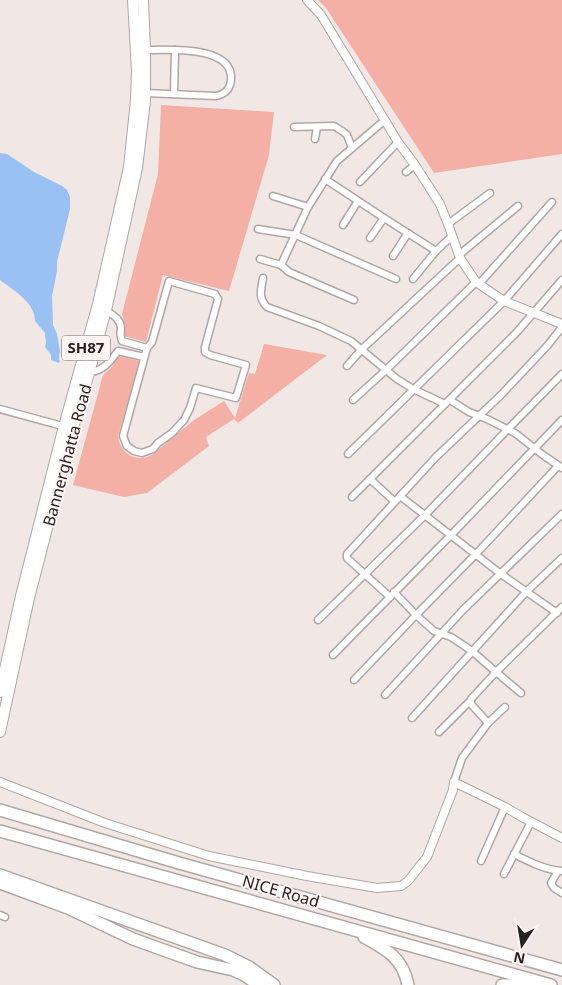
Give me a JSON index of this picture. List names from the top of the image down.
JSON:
{
  "streets": {
    "highway": ["NICE Road"],
    "main road": ["SH87", "Bannerghatta Road"]
  },
  "north": "bottom"
}
